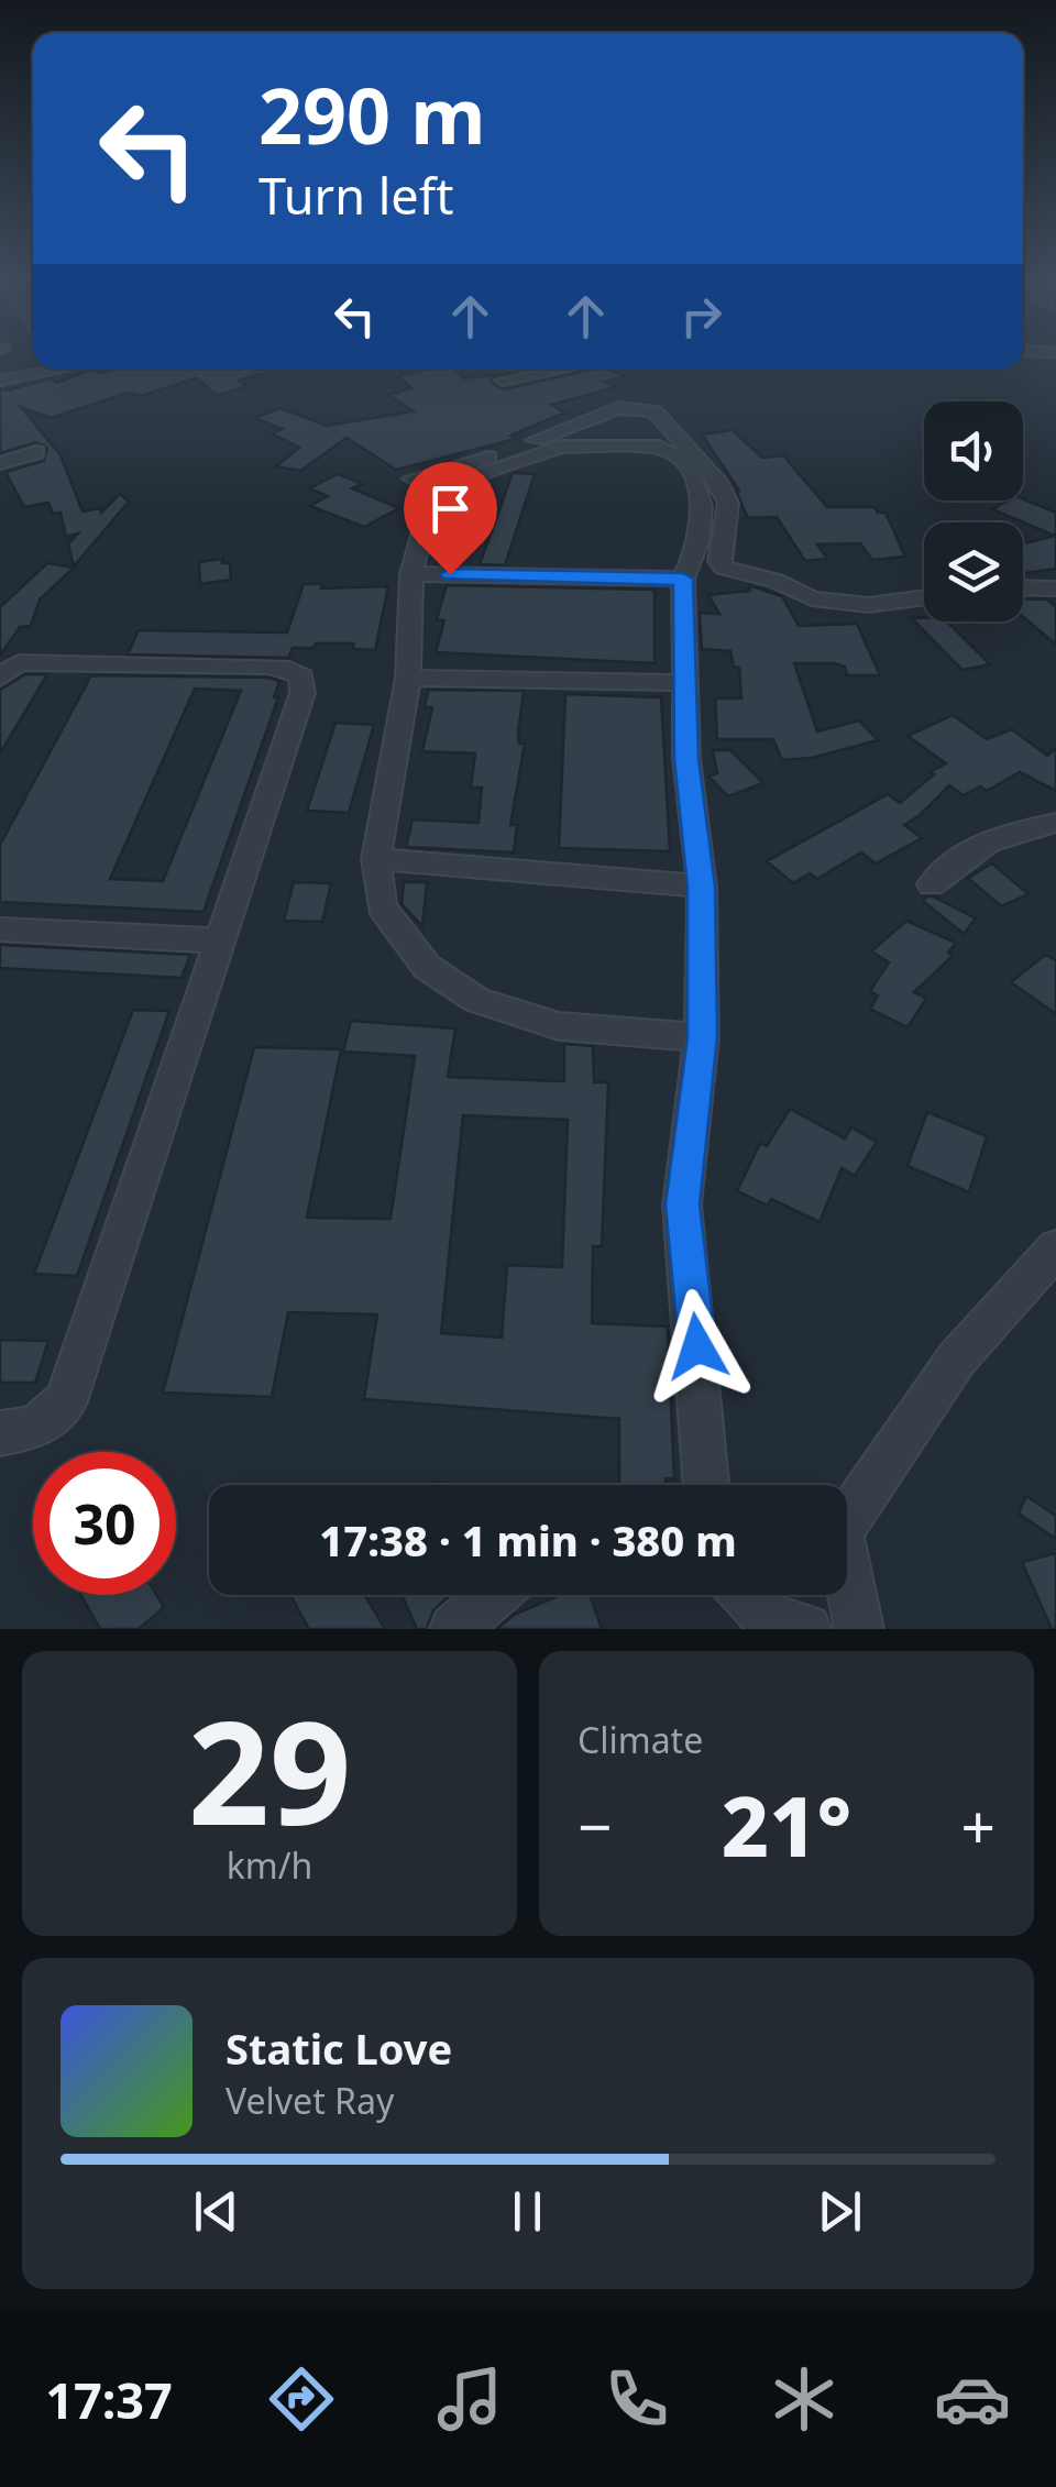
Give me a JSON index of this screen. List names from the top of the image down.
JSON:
{
  "page": {
    "turn": ["290 m", "Turn left"],
    "limit": "30",
    "trip": "17:38 · 1 min · 380 m",
    "tile": [
      ["29", "km/h"],
      "Climate"
    ],
    "heat": ["−", "21°", "+"],
    "song": ["Static Love", "Velvet Ray"],
    "tabs": "17:37"
  }
}
